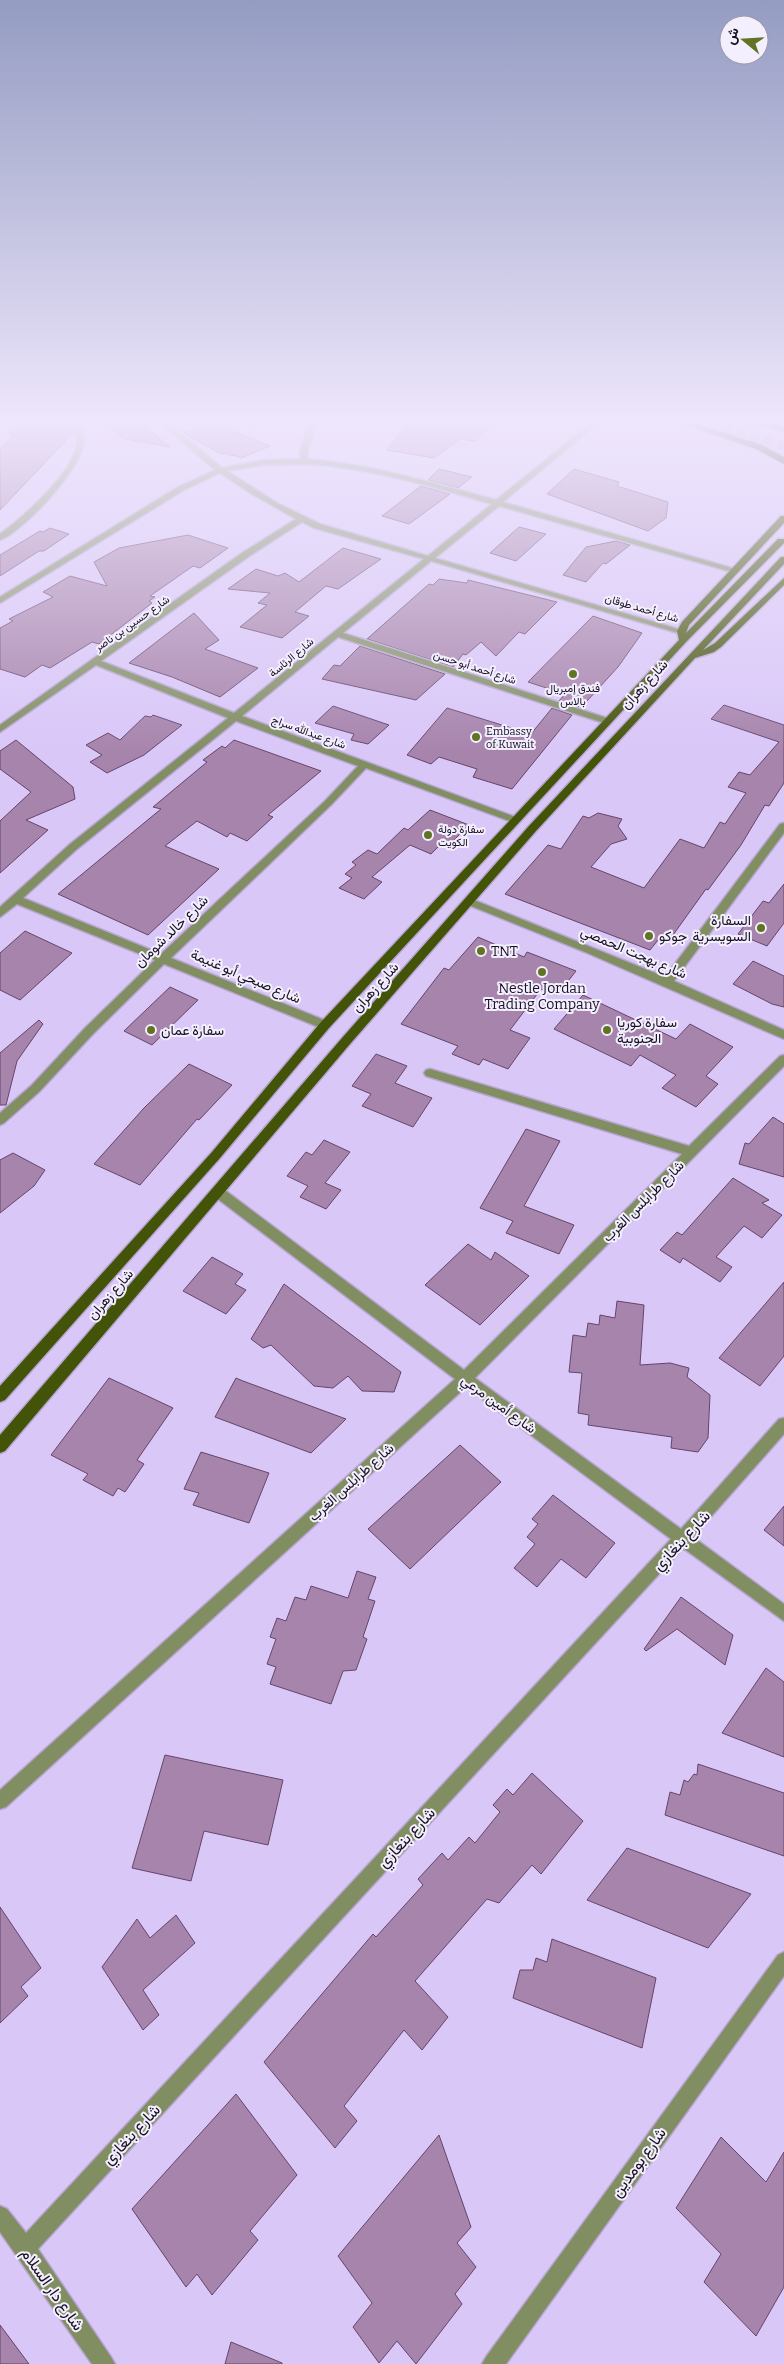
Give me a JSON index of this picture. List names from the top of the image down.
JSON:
{
  "streets": {
    "main road": ["شارع زهران"],
    "street": [
      "شارع أحمد طوقان",
      "شارع حسين بن ناصر",
      "شارع الرئاسة",
      "شارع أحمد أبو حسن",
      "شارع عبدالله سراج",
      "شارع خالد شومان",
      "شارع بهجت الحمصي",
      "شارع صبحي أبو غنيمة",
      "شارع طرابلس الغرب",
      "شارع أمين مرعي",
      "شارع بنغازي",
      "شارع بومدين",
      "شارع دار السلام"
    ]
  },
  "crossings": [
    ["شارع أحمد طوقان", "شارع الرئاسة"],
    ["شارع أحمد طوقان", "شارع زهران"],
    ["شارع حسين بن ناصر", "شارع عبدالله سراج"],
    ["شارع الرئاسة", "شارع أحمد أبو حسن"],
    ["شارع الرئاسة", "شارع عبدالله سراج"],
    ["شارع الرئاسة", "شارع صبحي أبو غنيمة"],
    ["شارع أحمد أبو حسن", "شارع زهران"],
    ["شارع زهران", "شارع عبدالله سراج"],
    ["شارع زهران", "شارع بهجت الحمصي"],
    ["شارع زهران", "شارع صبحي أبو غنيمة"],
    ["شارع زهران", "شارع أمين مرعي"],
    ["شارع عبدالله سراج", "شارع خالد شومان"],
    ["شارع خالد شومان", "شارع صبحي أبو غنيمة"],
    ["شارع طرابلس الغرب", "شارع أمين مرعي"],
    ["شارع أمين مرعي", "شارع بنغازي"],
    ["شارع بنغازي", "شارع دار السلام"]
  ],
  "places": [
    "فندق إمبريال بالاس",
    "Embassy of Kuwait",
    "سفارة دولة الكويت",
    "السفارة السويسرية",
    "جوكو",
    "TNT",
    "Nestle Jordan Trading Company",
    "سفارة عمان",
    "سفارة كوريا الجنوبية"
  ],
  "north": "left"
}
